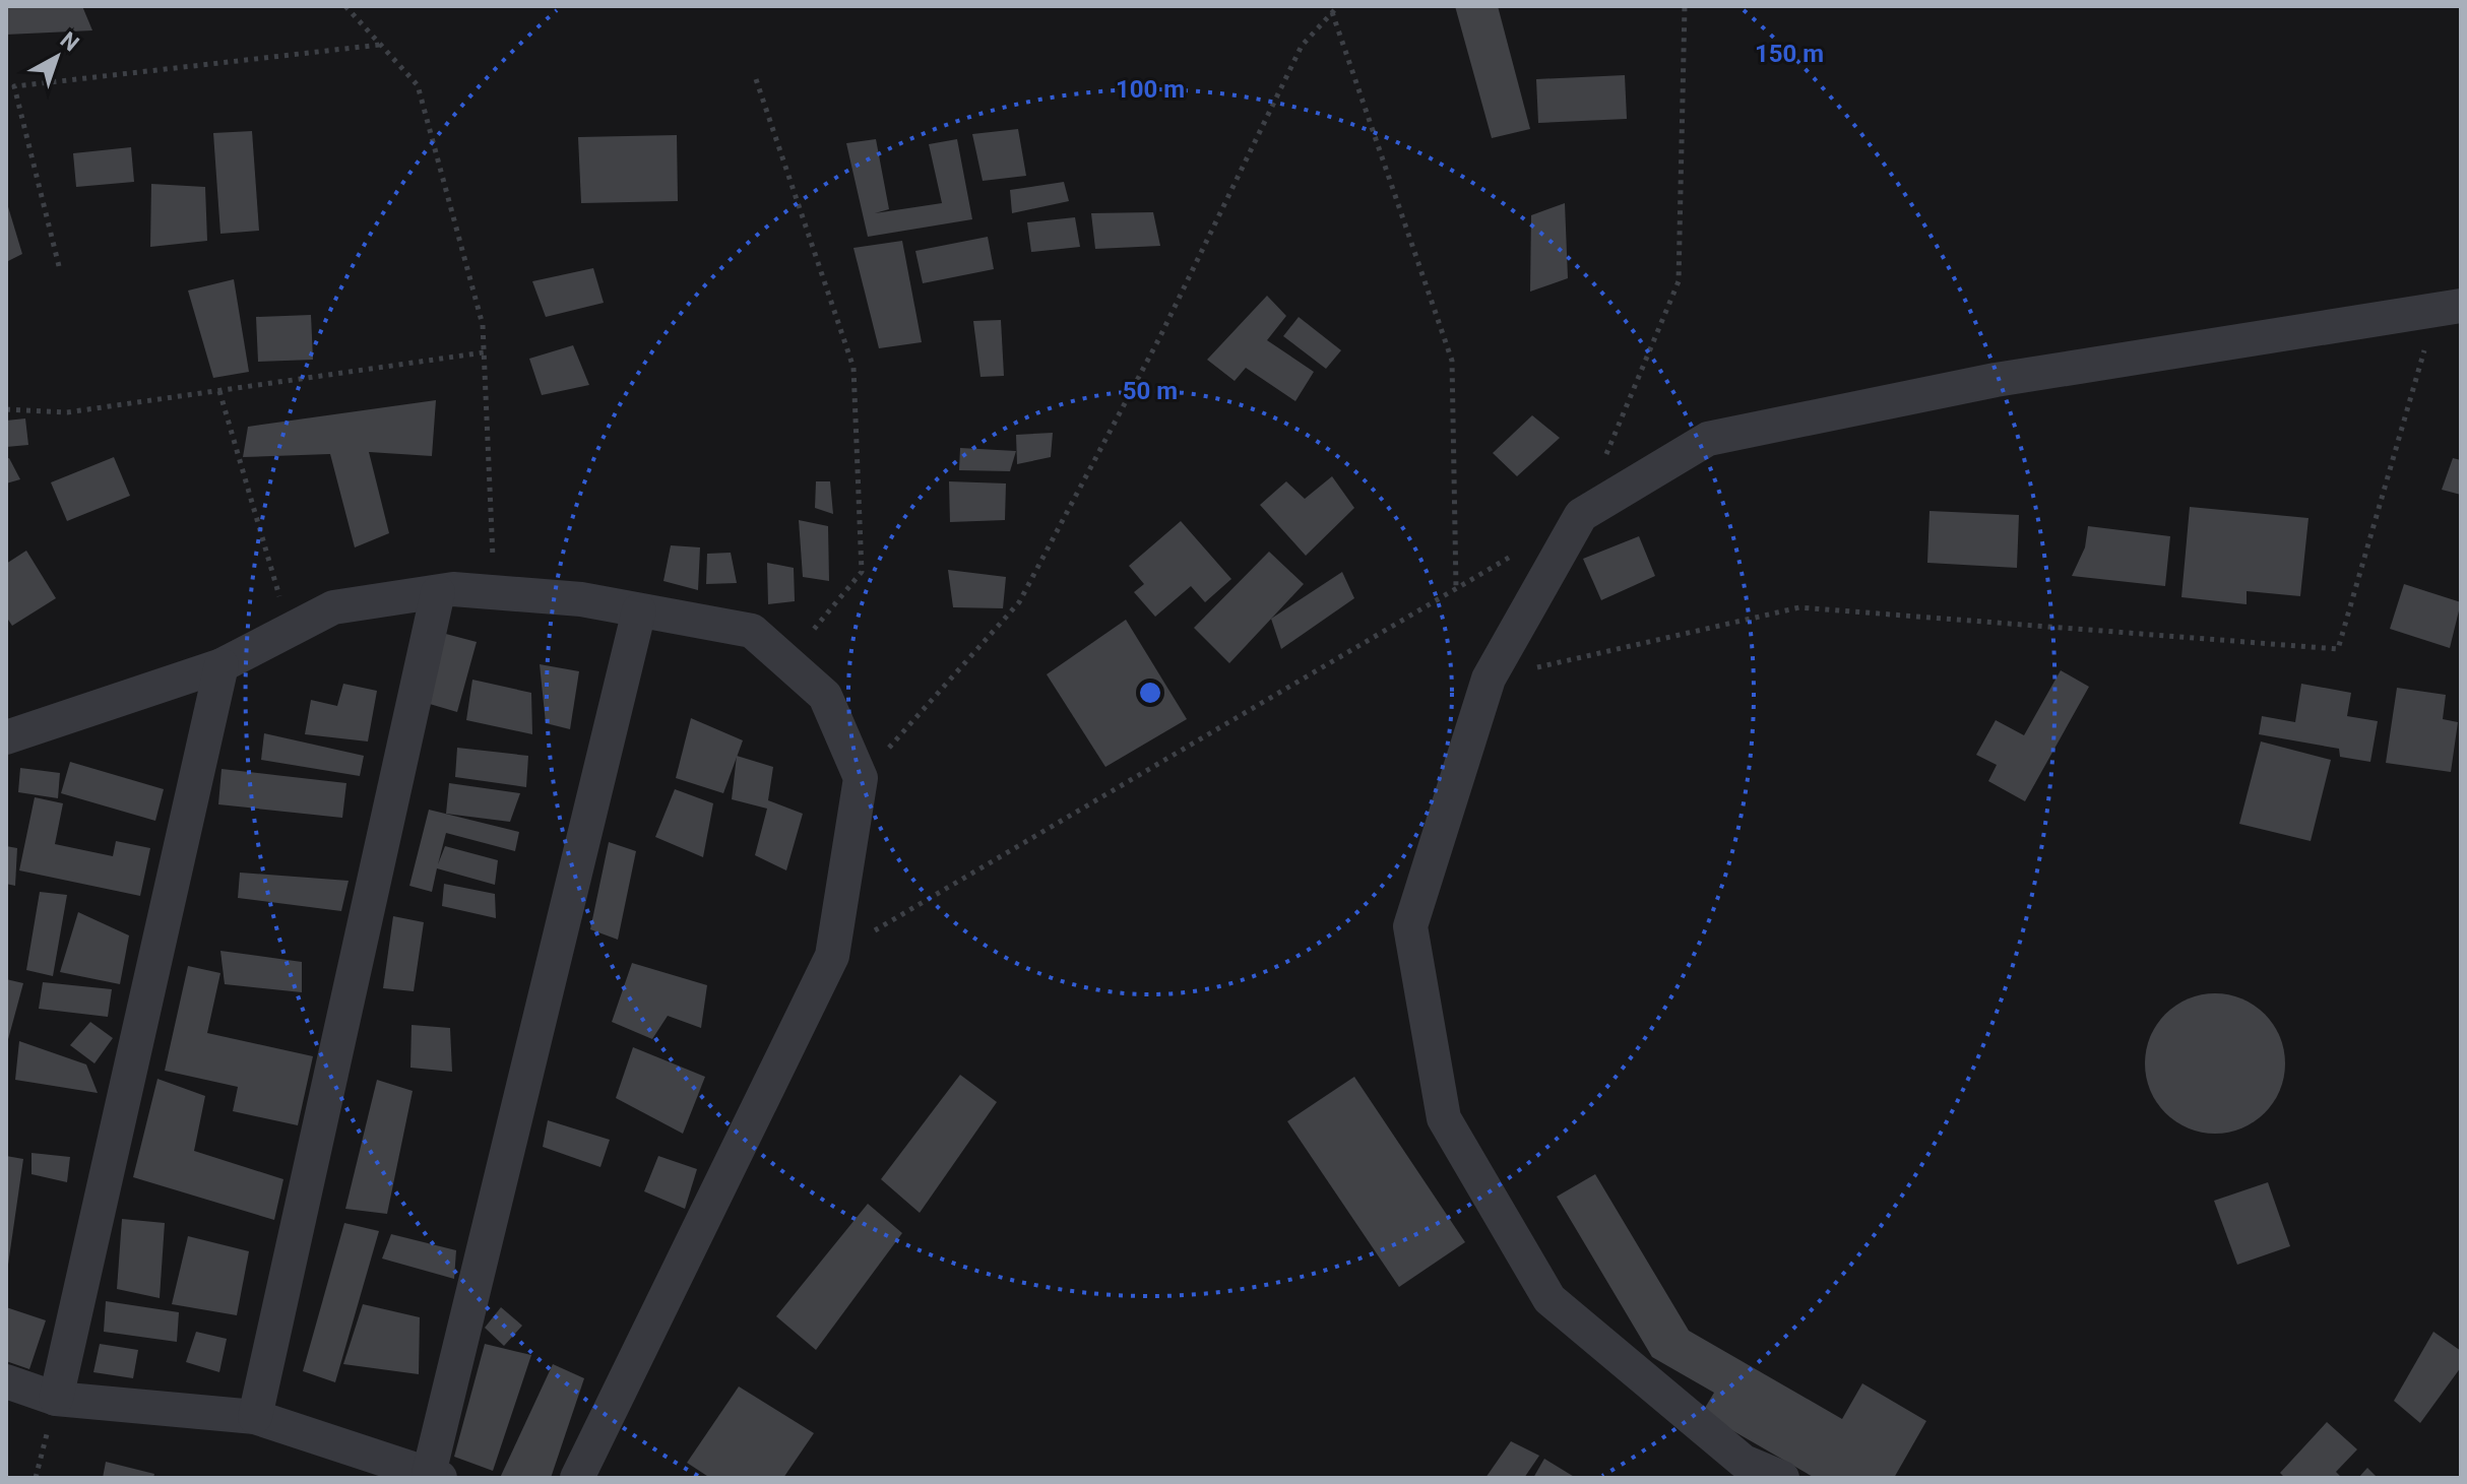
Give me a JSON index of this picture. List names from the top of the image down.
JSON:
{
  "north": "top right",
  "rings": ["150 m", "100 m", "50 m"]
}
